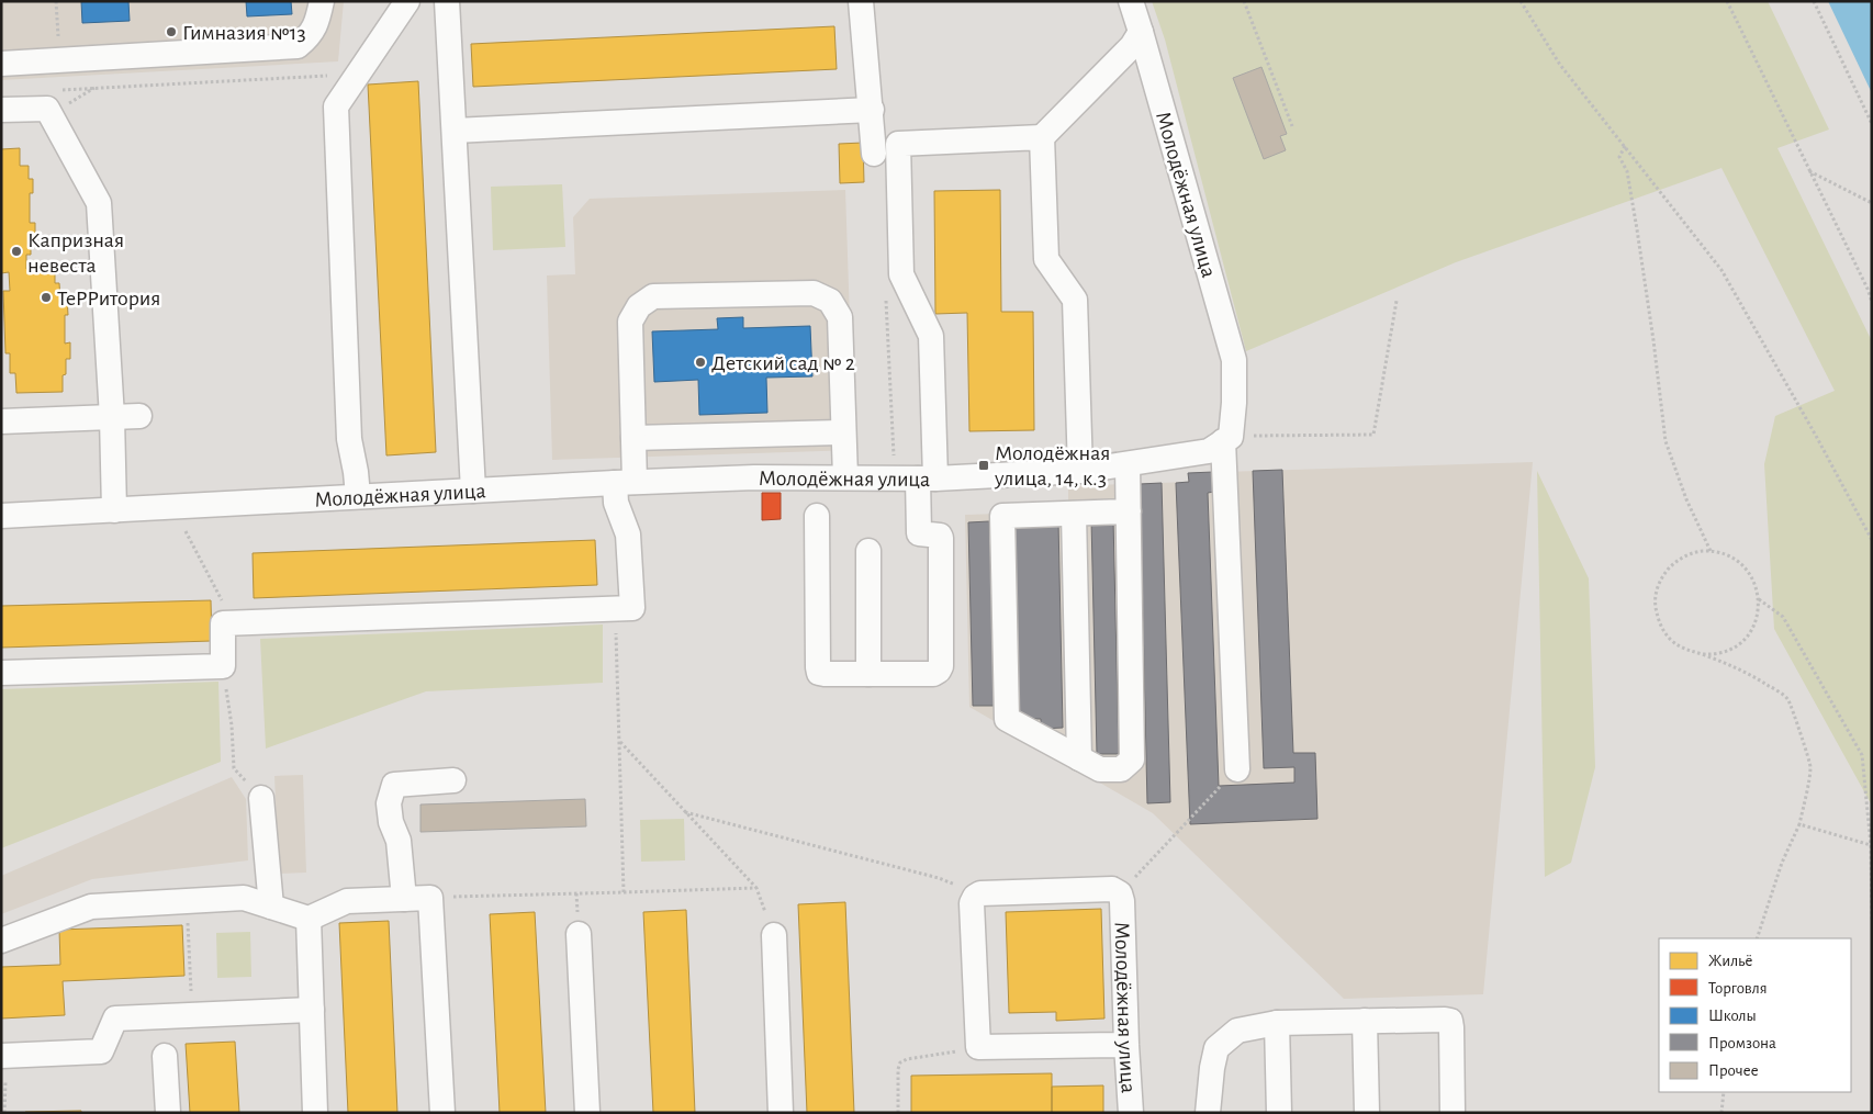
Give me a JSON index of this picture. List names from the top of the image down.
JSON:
{
  "streets": {
    "street": ["Молодёжная улица"]
  },
  "places": {
    "other": [
      "Гимназия №13",
      "Капризная невеста",
      "ТеРРитория",
      "Детский сад № 2"
    ],
    "transit": ["Молодёжная улица, 14, к.3"]
  },
  "legend": [
    "Жильё",
    "Торговля",
    "Школы",
    "Промзона",
    "Прочее"
  ]
}
